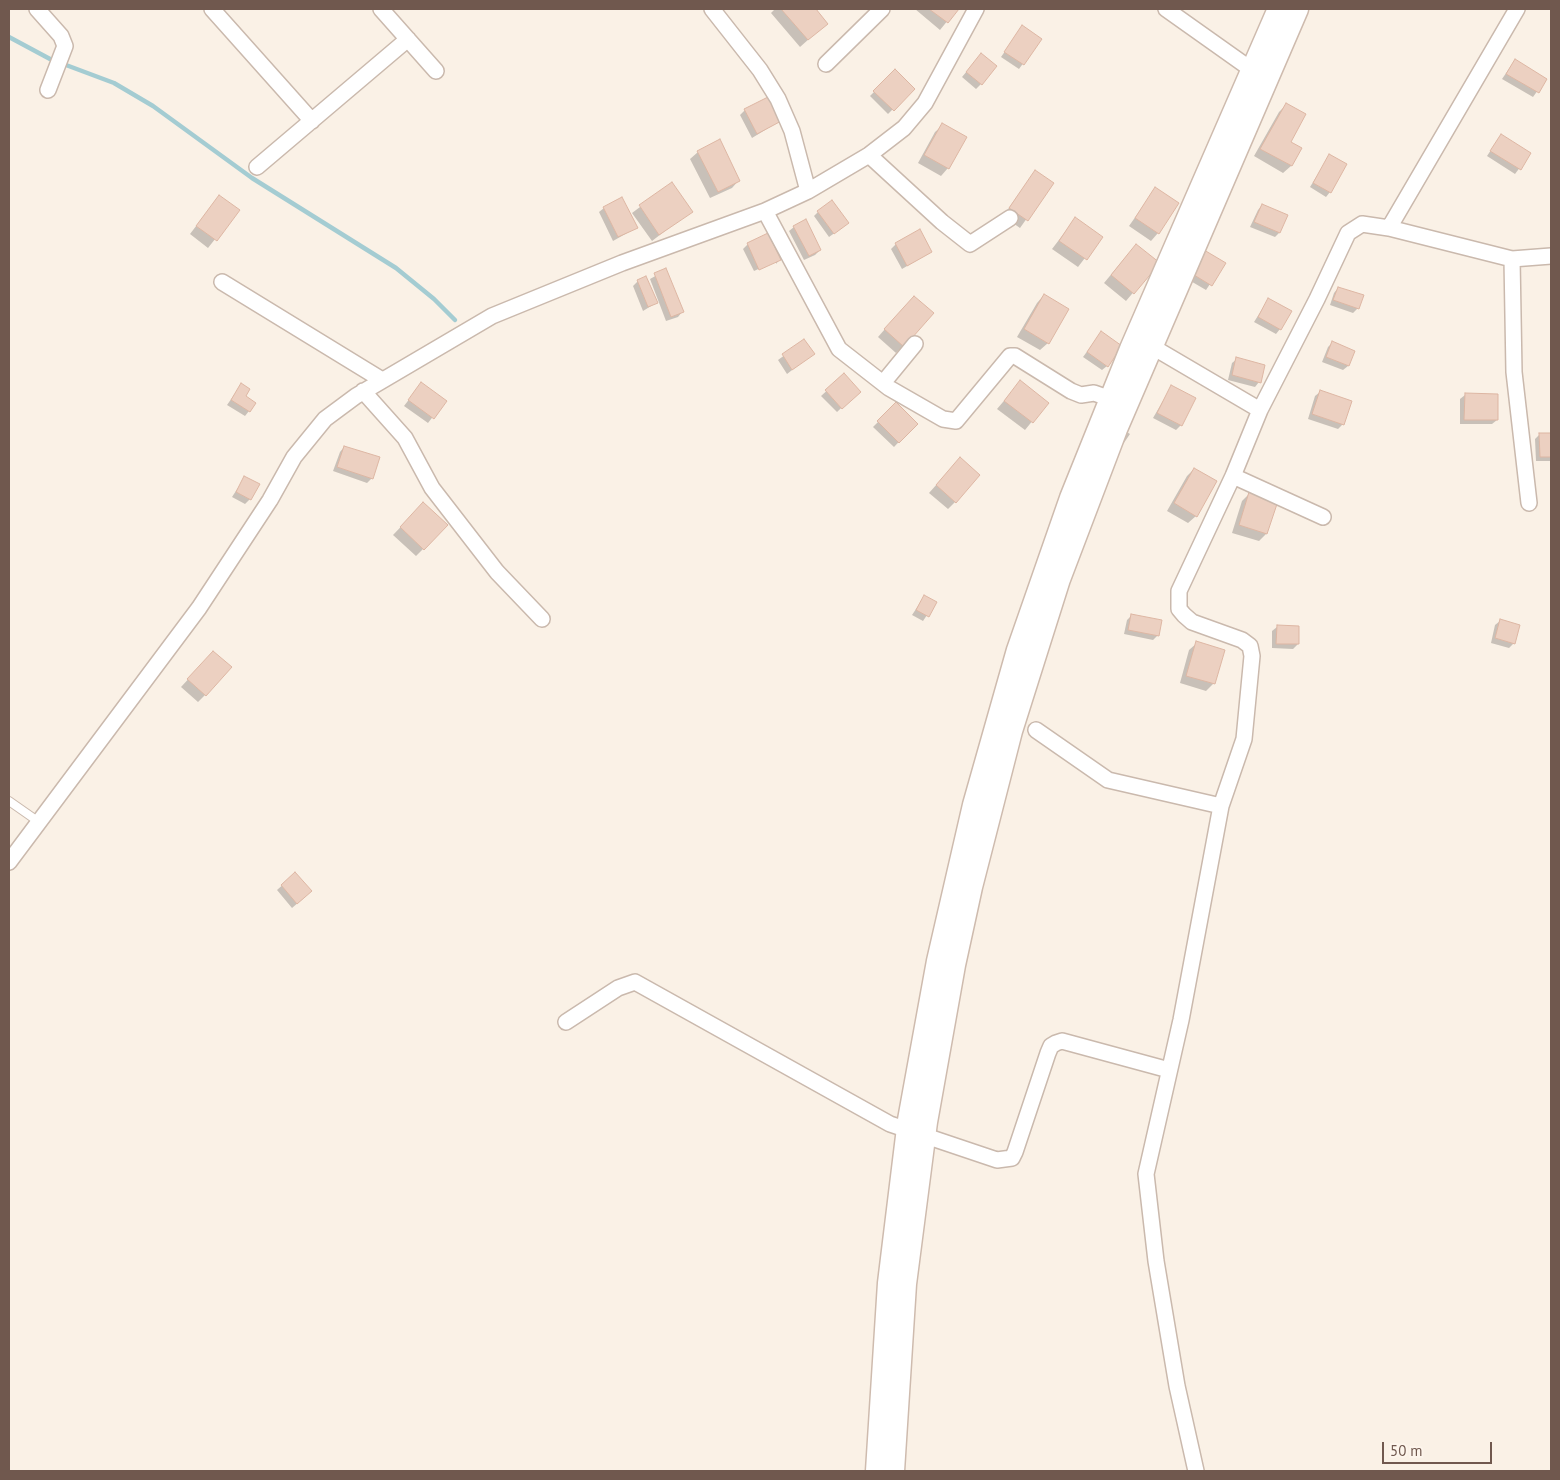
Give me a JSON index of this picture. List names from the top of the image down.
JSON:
{
  "scale_bar": "50 m"
}
